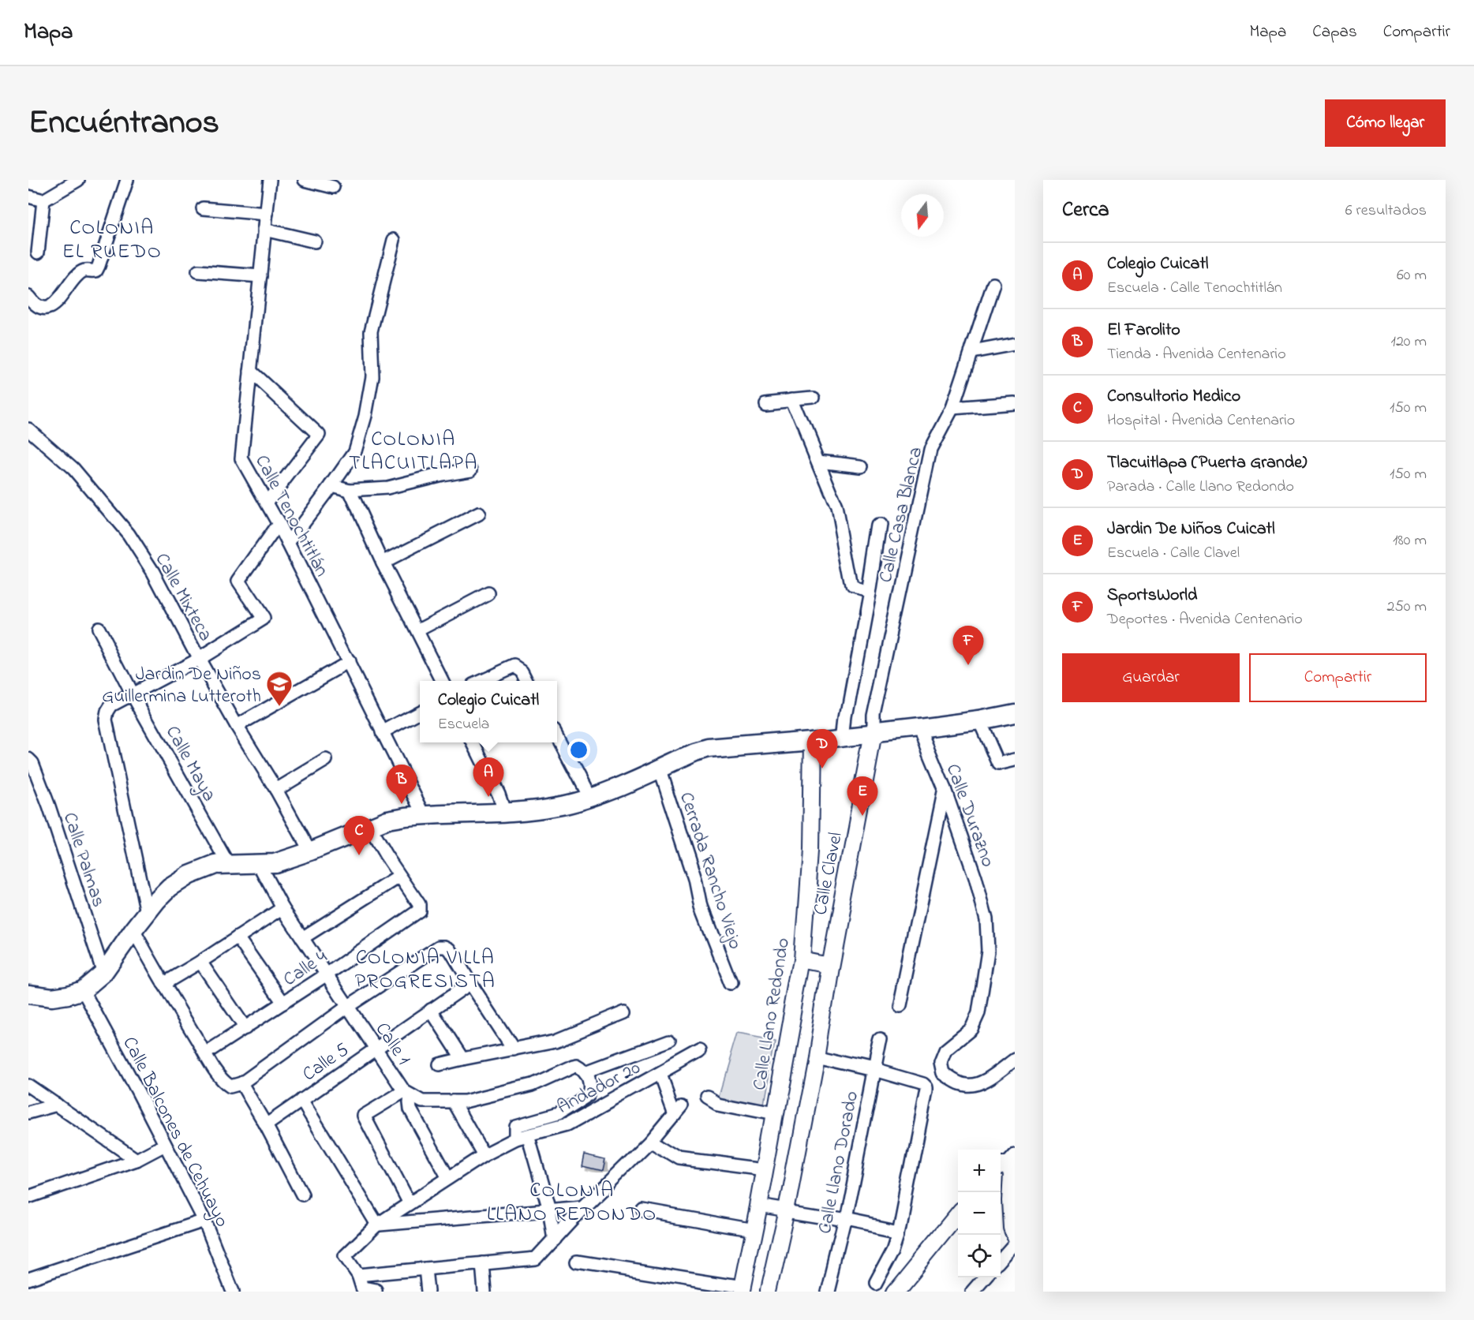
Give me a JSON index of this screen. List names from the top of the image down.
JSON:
{
  "streets": {
    "street": [
      "Calle Casa Blanca",
      "Calle Tenochtitlán",
      "Calle Mixteca",
      "Calle Maya",
      "Calle Durazno",
      "Calle Palmas",
      "Cerrada Rancho Viejo",
      "Calle Clavel",
      "Calle 4",
      "Calle Llano Redondo",
      "Calle 1",
      "Calle 5",
      "Andador 20",
      "Calle Balcones de Cehuayo",
      "Calle Llano Dorado"
    ]
  },
  "crossings": [
    ["Calle Casa Blanca", "Calle Clavel"],
    ["Calle 4", "Calle 1"],
    ["Calle 1", "Calle 5"]
  ],
  "districts": [
    "COLONIA EL RUEDO",
    "COLONIA TLACUITLAPA",
    "COLONIA VILLA PROGRESISTA",
    "COLONIA LLANO REDONDO"
  ],
  "places": {
    "school or university": ["Jardin De Niños Guillermina Lutteroth"]
  },
  "north": "bottom",
  "page": {
    "header": "Mapa",
    "nav": ["Mapa", "Capas", "Compartir"],
    "title": "Encuéntranos",
    "buttons": [
      "Cómo llegar",
      ["Guardar", "Compartir"]
    ],
    "heading": ["Cerca", "6 resultados"],
    "list": [
      {
        "mark": "A",
        "name": "Colegio Cuicatl",
        "note": "Escuela · Calle Tenochtitlán",
        "value": "60 m"
      },
      {
        "mark": "B",
        "name": "El Farolito",
        "note": "Tienda · Avenida Centenario",
        "value": "120 m"
      },
      {
        "mark": "C",
        "name": "Consultorio Medico",
        "note": "Hospital · Avenida Centenario",
        "value": "150 m"
      },
      {
        "mark": "D",
        "name": "Tlacuitlapa (Puerta Grande)",
        "note": "Parada · Calle Llano Redondo",
        "value": "150 m"
      },
      {
        "mark": "E",
        "name": "Jardin De Niños Cuicatl",
        "note": "Escuela · Calle Clavel",
        "value": "180 m"
      },
      {
        "mark": "F",
        "name": "SportsWorld",
        "note": "Deportes · Avenida Centenario",
        "value": "250 m"
      }
    ],
    "pins": [
      "F",
      "D",
      "A",
      "B",
      "E",
      "C"
    ],
    "popup": ["Colegio Cuicatl", "Escuela"],
    "map_buttons": ["+", "−"]
  }
}
